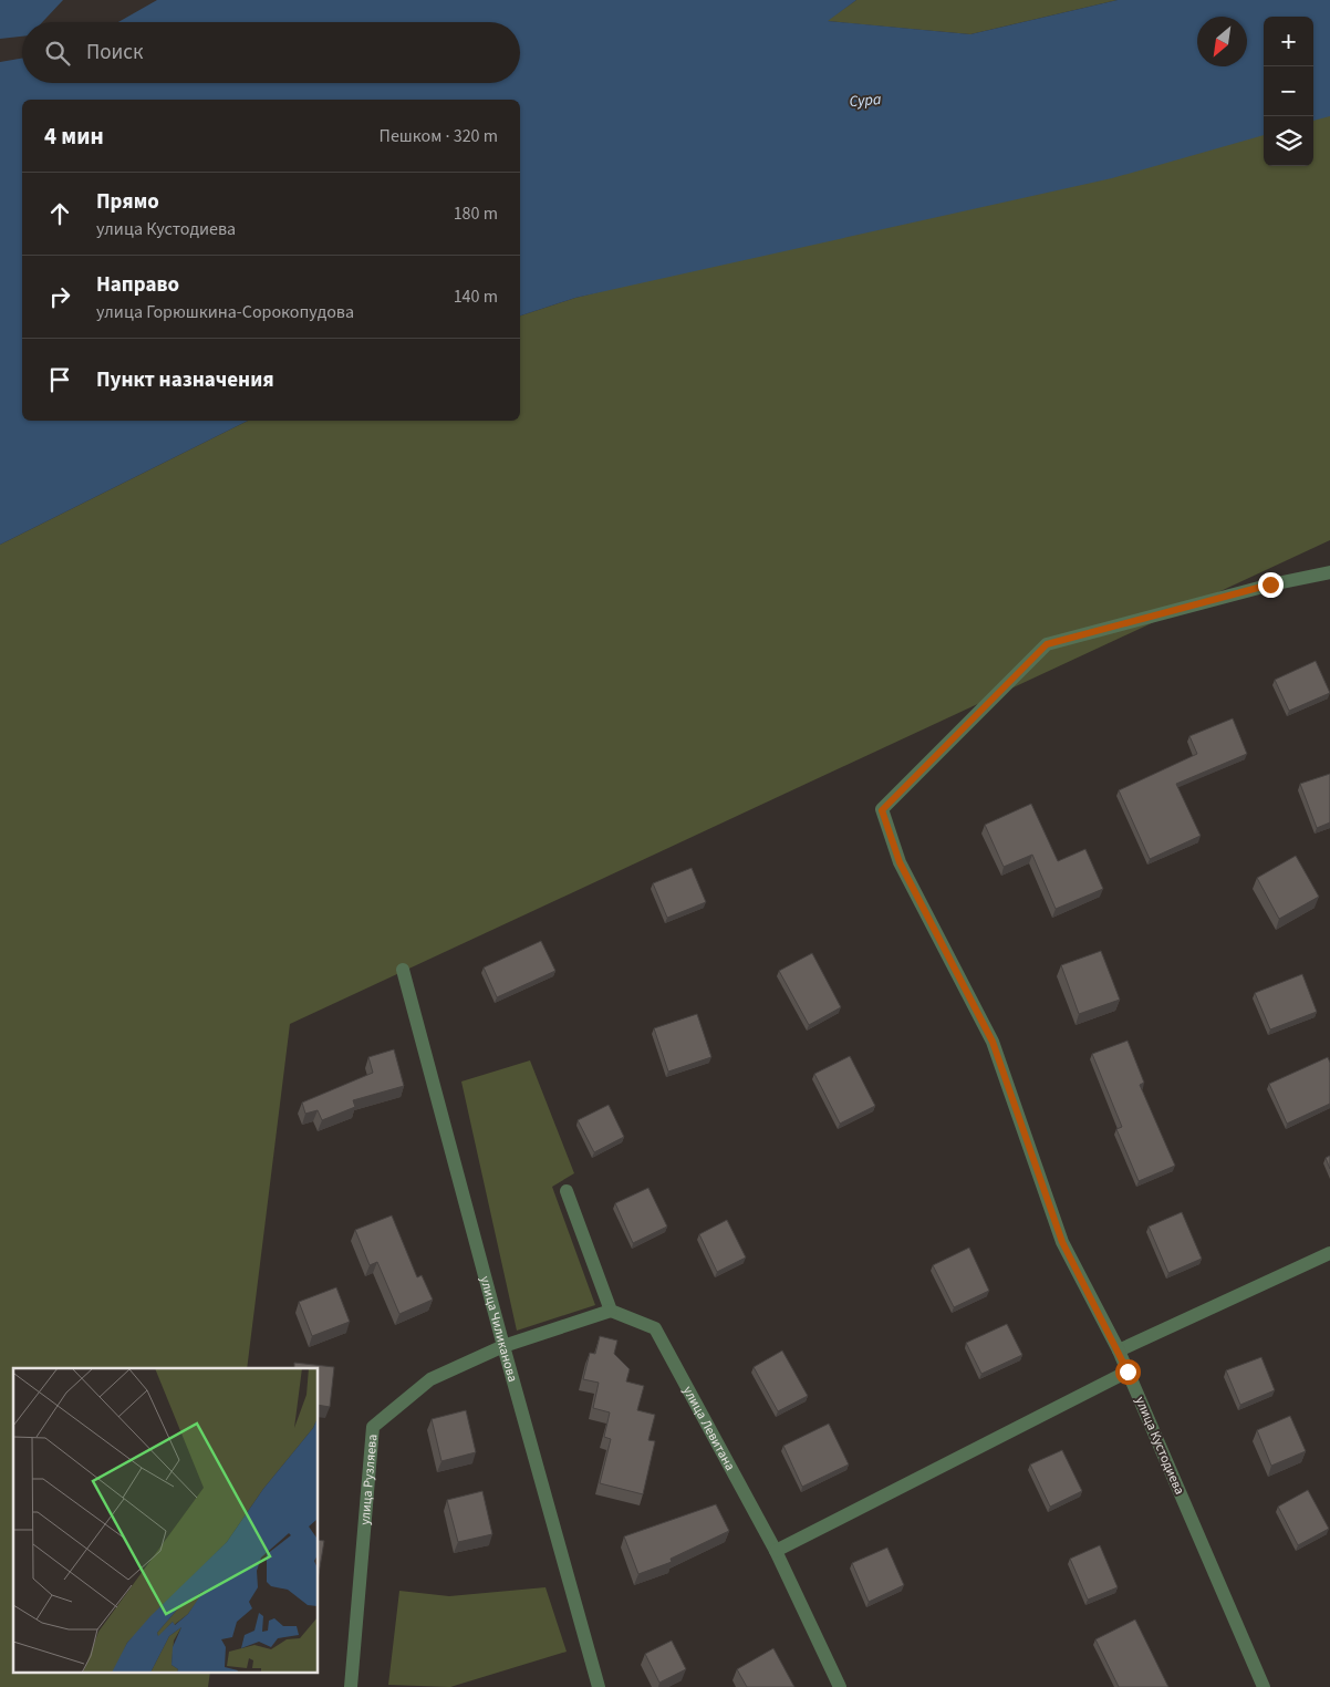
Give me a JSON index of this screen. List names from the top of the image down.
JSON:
{
  "streets": {
    "street": [
      "улица Чиликанова",
      "улица Левитана",
      "улица Кустодиева",
      "улица Рузляева"
    ]
  },
  "crossings": [
    ["улица Чиликанова", "улица Рузляева"],
    ["улица Левитана", "улица Рузляева"]
  ],
  "water": ["Сура"],
  "north": "bottom left",
  "page": {
    "map_buttons": ["+", "−"],
    "search": "Поиск",
    "heading": ["4 мин", "Пешком · 320 m"],
    "list": [
      ["Прямо", "улица Кустодиева", "180 m"],
      ["Направо", "улица Горюшкина-Сорокопудова", "140 m"],
      "Пункт назначения"
    ]
  }
}
